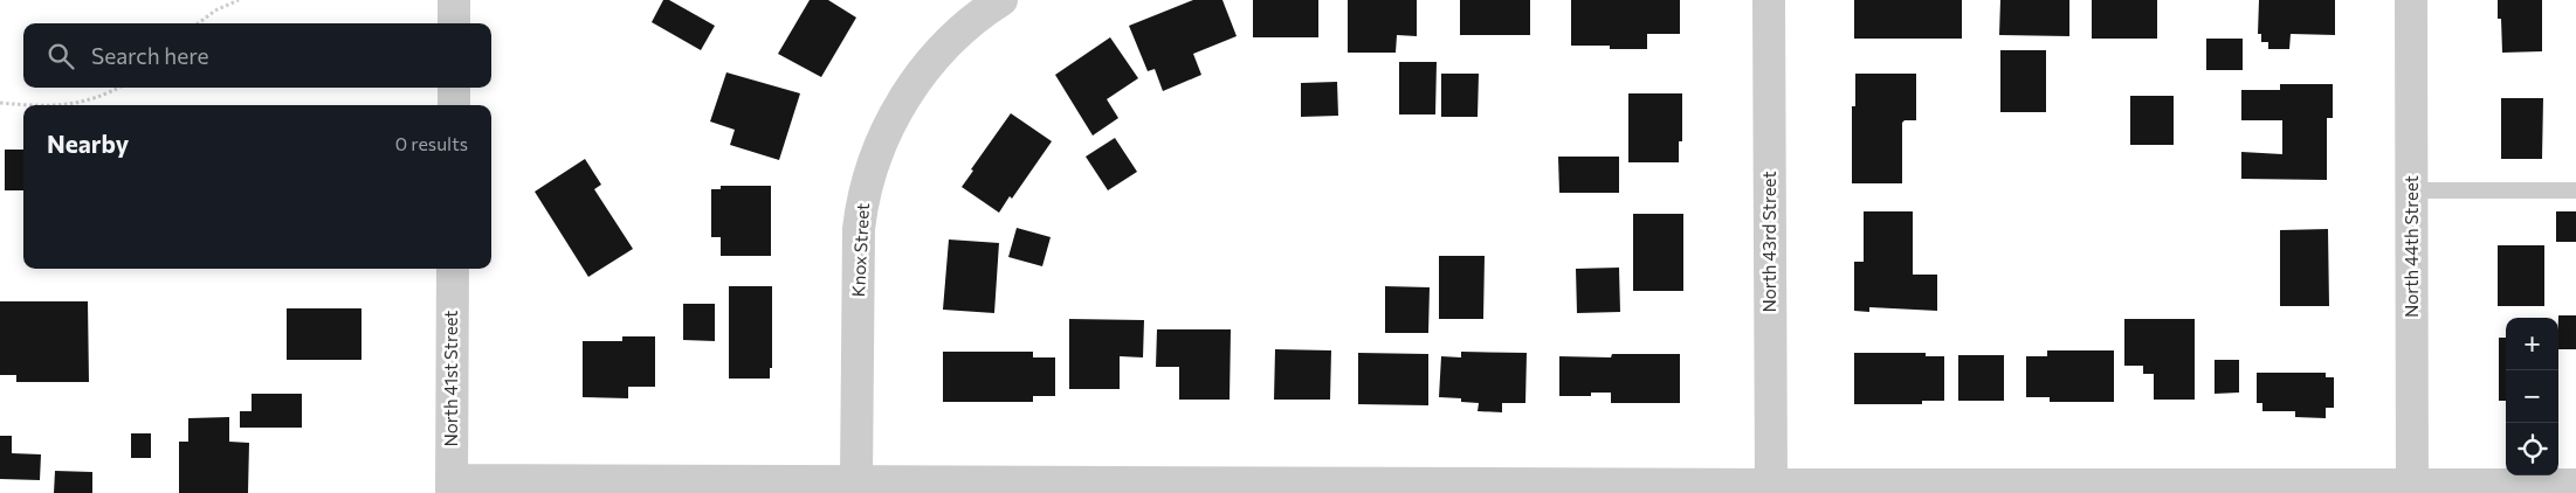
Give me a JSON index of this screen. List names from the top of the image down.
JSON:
{
  "streets": {
    "street": [
      "North 43rd Street",
      "North 44th Street",
      "Knox Street",
      "North 41st Street"
    ]
  },
  "page": {
    "search": "Search here",
    "heading": ["Nearby", "0 results"],
    "map_buttons": ["+", "−"]
  }
}
